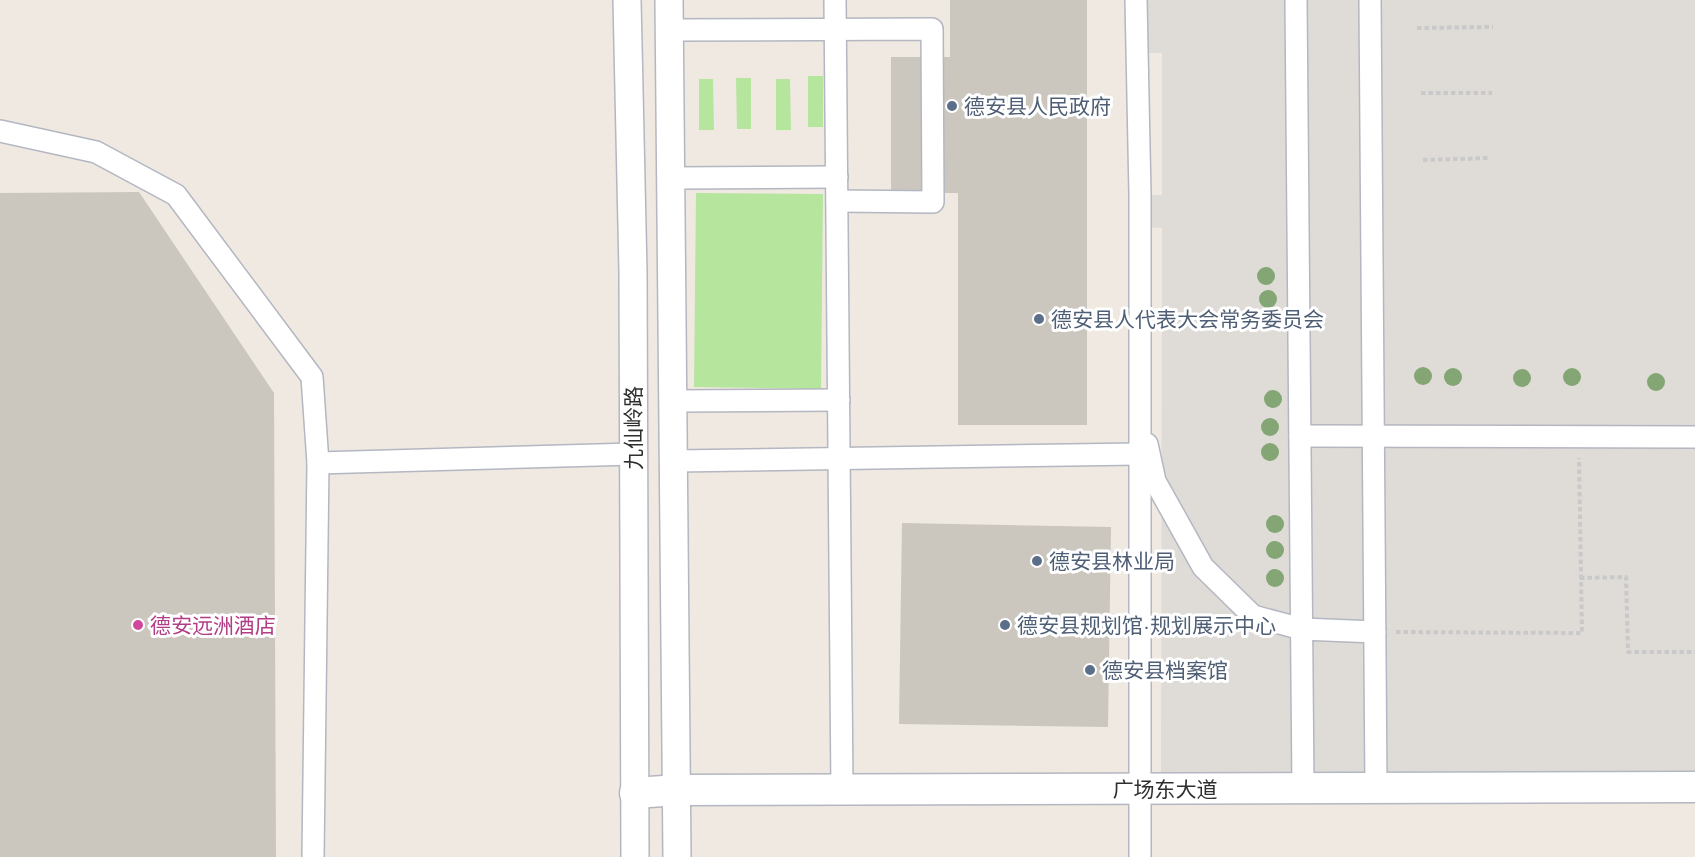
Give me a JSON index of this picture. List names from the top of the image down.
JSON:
{
  "streets": {
    "main road": ["广场东大道"],
    "street": ["九仙岭路"]
  },
  "crossings": [
    ["九仙岭路", "广场东大道"]
  ],
  "places": [
    "德安县人民政府",
    "德安县人代表大会常务委员会",
    "德安县林业局",
    "德安远洲酒店",
    "德安县规划馆·规划展示中心",
    "德安县档案馆"
  ]
}
